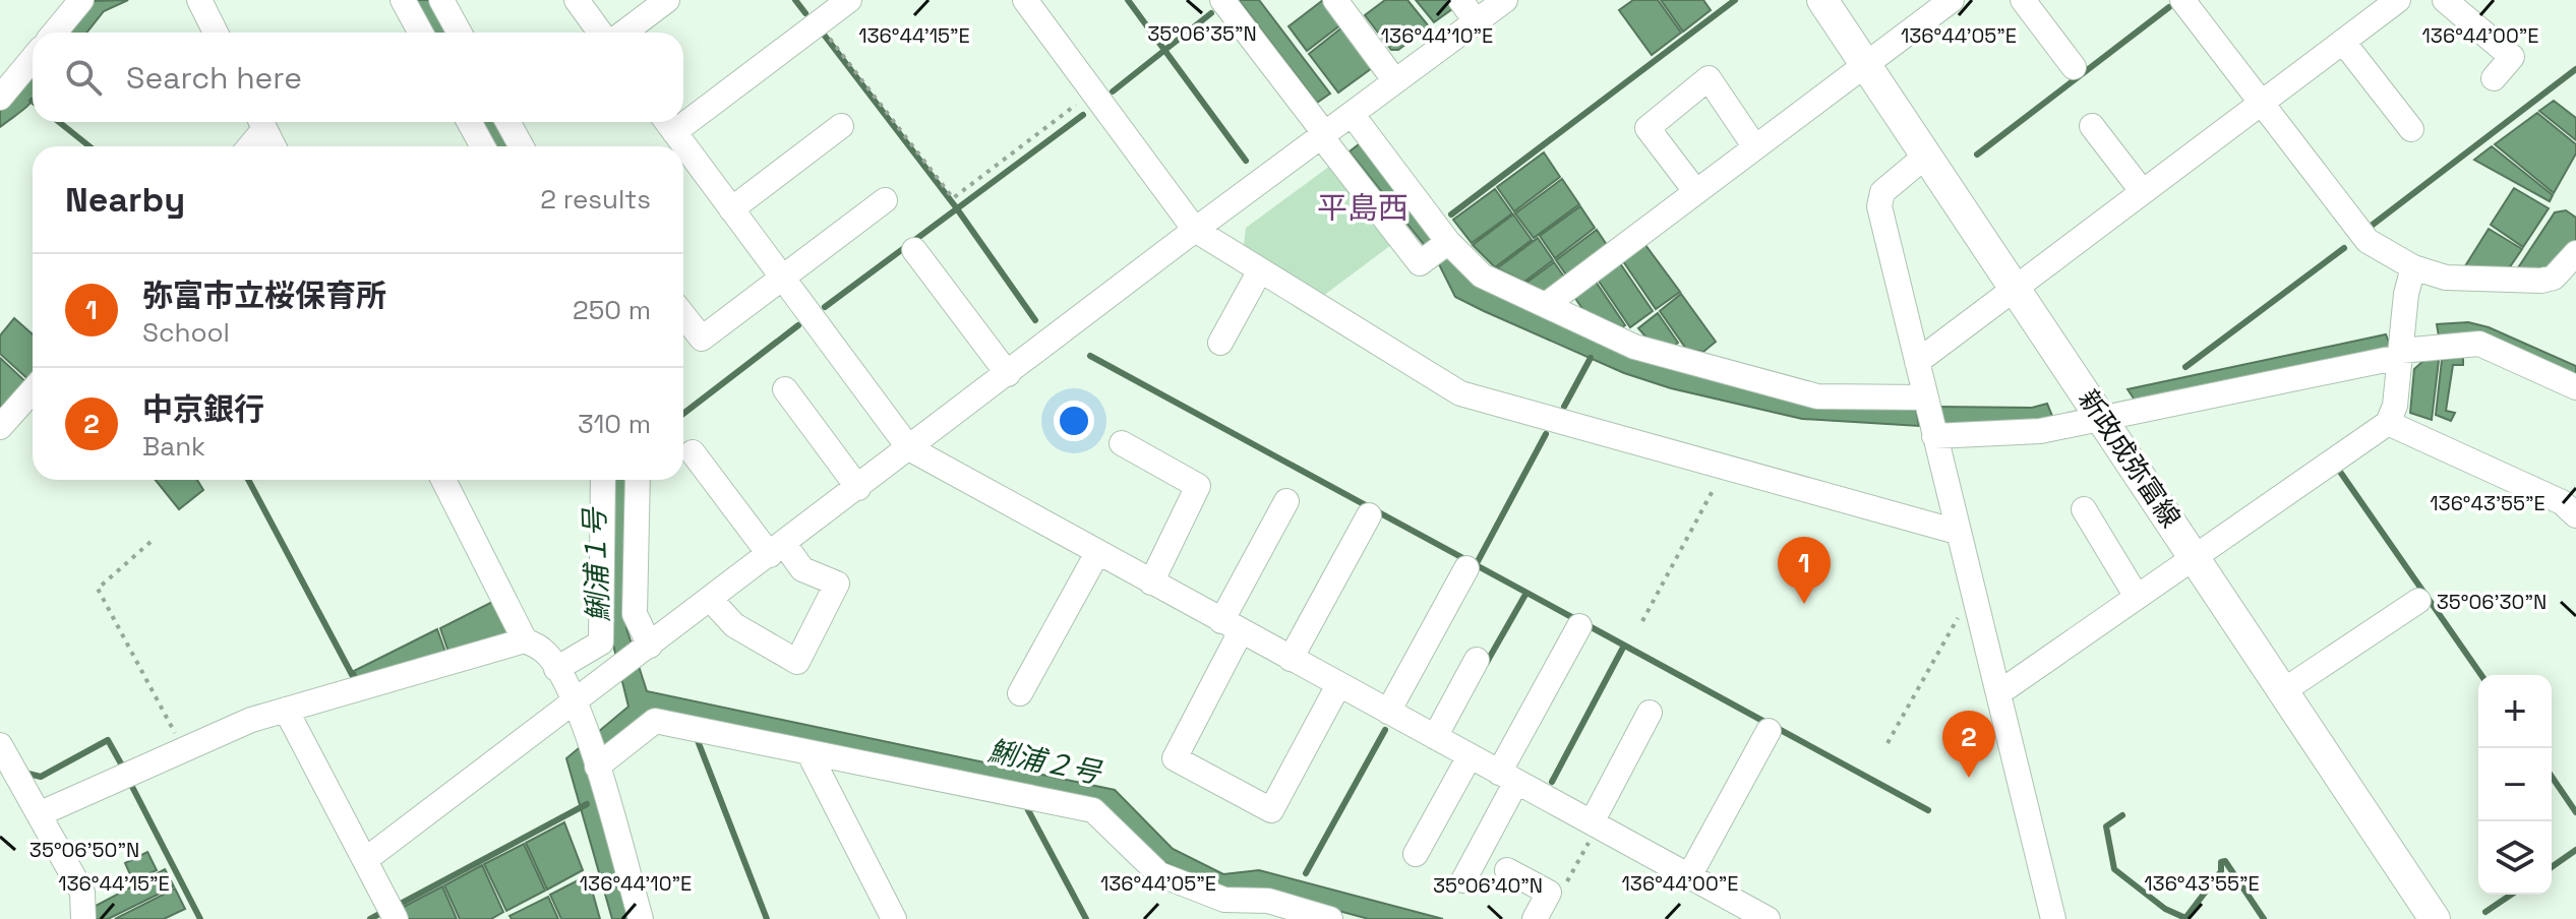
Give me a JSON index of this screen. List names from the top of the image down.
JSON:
{
  "streets": {
    "main road": ["新政成弥富線"]
  },
  "districts": ["平島西"],
  "water": ["鯏浦１号", "鯏浦２号"],
  "page": {
    "search": "Search here",
    "heading": ["Nearby", "2 results"],
    "list": [
      {
        "mark": "1",
        "name": "弥富市立桜保育所",
        "note": "School",
        "value": "250 m"
      },
      {
        "mark": "2",
        "name": "中京銀行",
        "note": "Bank",
        "value": "310 m"
      }
    ],
    "pins": ["1", "2"],
    "map_buttons": ["+", "−"]
  },
  "coordinates": [
    "35°06'35\"N",
    "136°44'15\"E",
    "136°44'10\"E",
    "136°44'05\"E",
    "136°44'00\"E",
    "136°43'55\"E",
    "35°06'30\"N",
    "35°06'50\"N",
    "35°06'40\"N"
  ]
}
